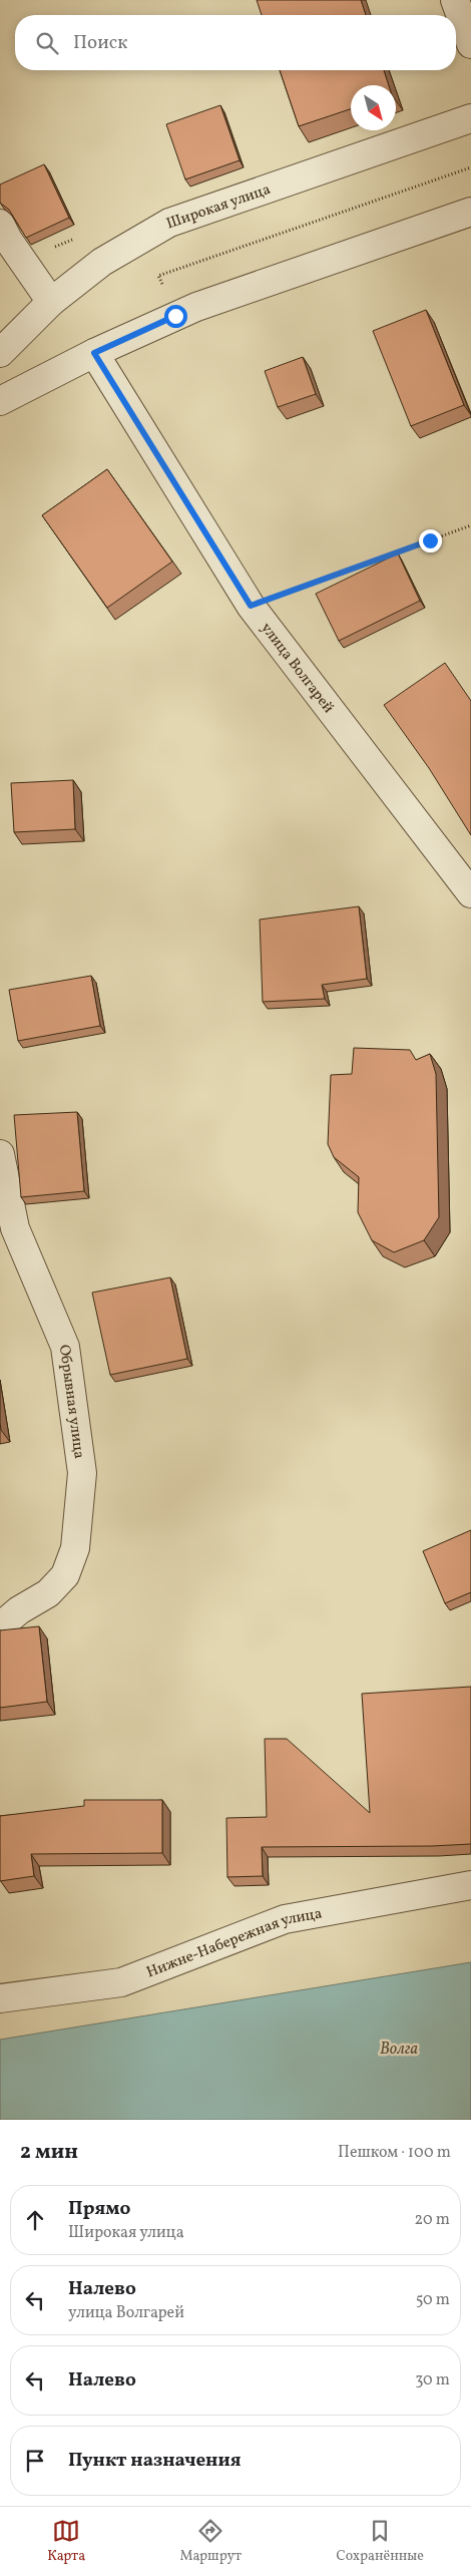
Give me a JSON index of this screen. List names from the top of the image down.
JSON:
{
  "streets": {
    "street": [
      "Широкая улица",
      "улица Волгарей",
      "Обрывная улица",
      "Нижне-Набережная улица"
    ]
  },
  "water": ["Волга"],
  "north": "bottom right",
  "page": {
    "search": "Поиск",
    "heading": ["2 мин", "Пешком · 100 m"],
    "list": [
      ["Прямо", "Широкая улица", "20 m"],
      ["Налево", "улица Волгарей", "50 m"],
      ["Налево", "30 m"],
      "Пункт назначения"
    ],
    "nav": ["Карта", "Маршрут", "Сохранённые"]
  }
}
